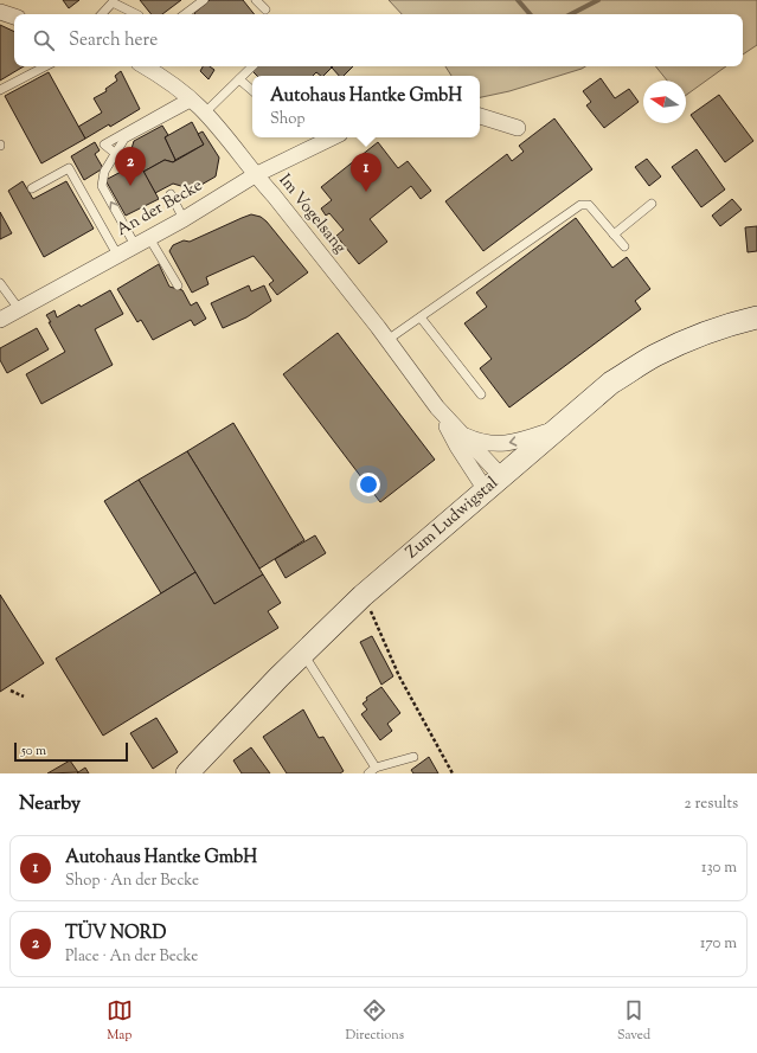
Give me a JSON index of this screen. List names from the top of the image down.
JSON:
{
  "streets": {
    "street": ["An der Becke", "Im Vogelsang", "Zum Ludwigstal"]
  },
  "crossings": [
    ["An der Becke", "Im Vogelsang"],
    ["Im Vogelsang", "Zum Ludwigstal"]
  ],
  "scale_bar": "50 m",
  "north": "left",
  "page": {
    "search": "Search here",
    "popup": ["Autohaus Hantke GmbH", "Shop"],
    "pins": ["2", "1"],
    "scale": "50 m",
    "heading": ["Nearby", "2 results"],
    "list": [
      {
        "mark": "1",
        "name": "Autohaus Hantke GmbH",
        "note": "Shop · An der Becke",
        "value": "130 m"
      },
      {
        "mark": "2",
        "name": "TÜV NORD",
        "note": "Place · An der Becke",
        "value": "170 m"
      }
    ],
    "nav": ["Map", "Directions", "Saved"]
  }
}
